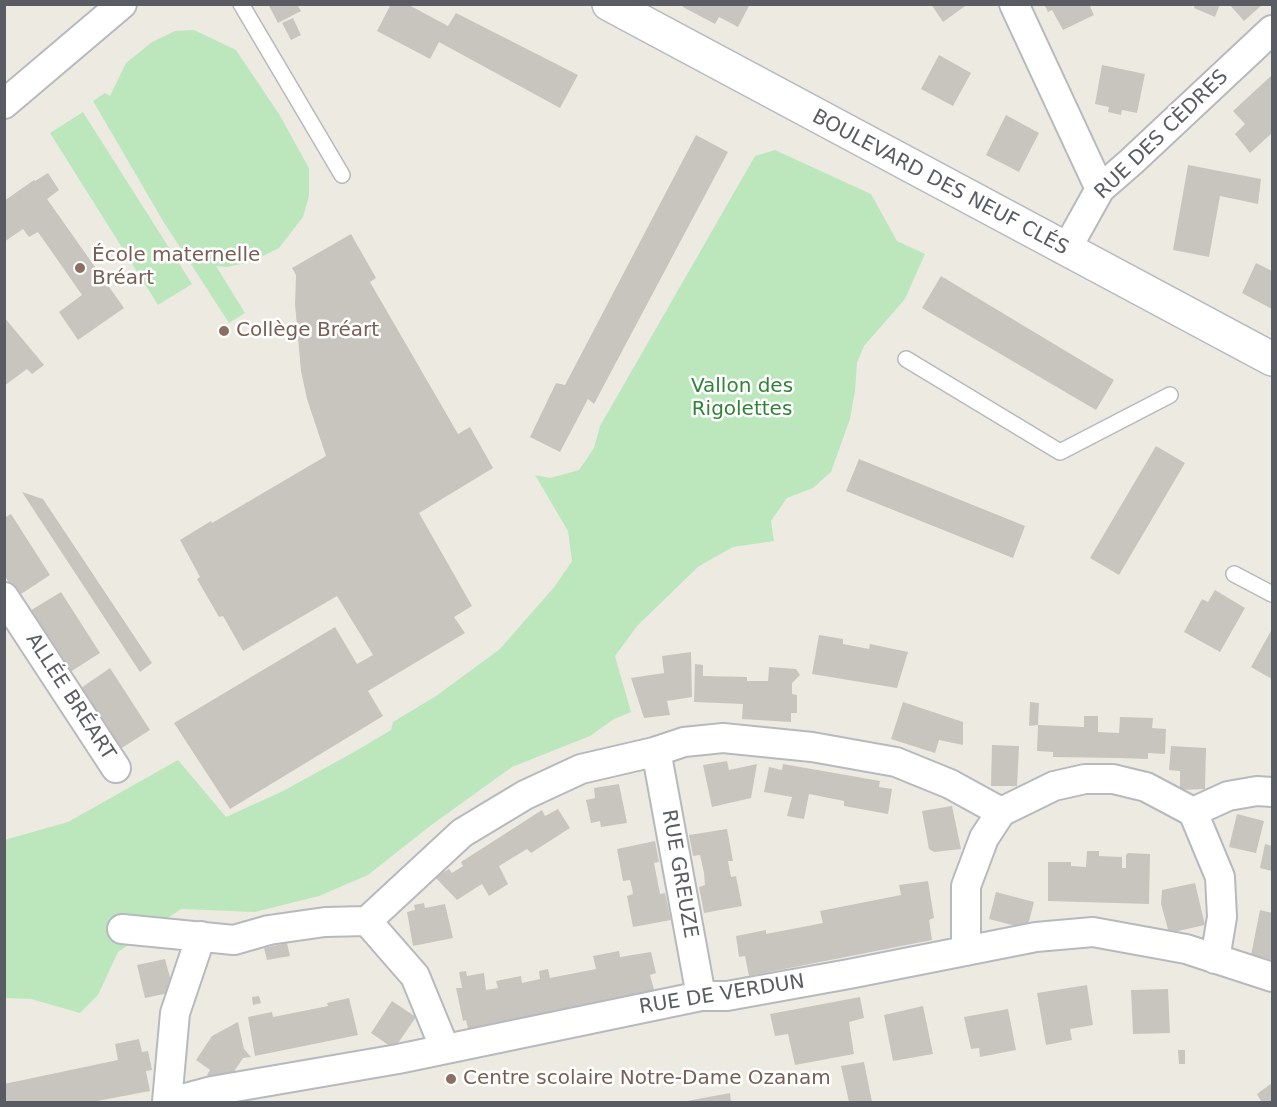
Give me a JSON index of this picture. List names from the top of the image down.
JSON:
{
  "streets": {
    "main road": ["BOULEVARD DES NEUF CLÉS"],
    "street": [
      "RUE DES CÈDRES",
      "ALLÉE BRÉART",
      "RUE GREUZE",
      "RUE DE VERDUN"
    ]
  },
  "crossings": [
    ["RUE DES CÈDRES", "BOULEVARD DES NEUF CLÉS"],
    ["RUE GREUZE", "RUE DE VERDUN"]
  ],
  "parks": ["Vallon des Rigolettes"],
  "places": ["École maternelle Bréart", "Collège Bréart", "Centre scolaire Notre-Dame Ozanam"]
}
